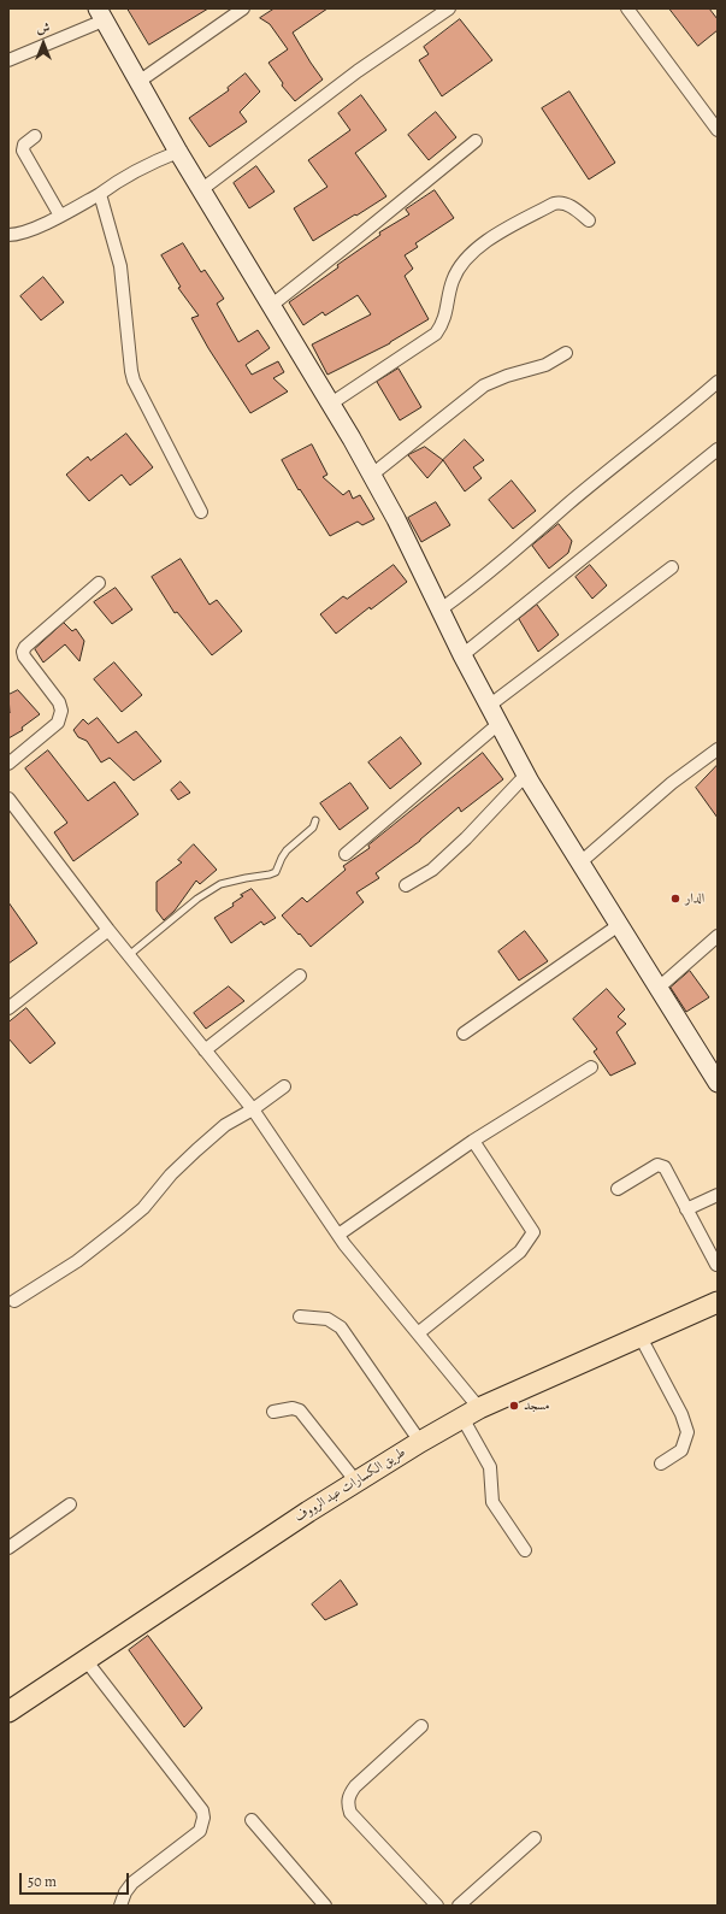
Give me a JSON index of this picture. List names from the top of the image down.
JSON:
{
  "streets": {
    "main road": ["طريق الكسارات عبد الرووف"]
  },
  "places": ["الدار", "مسجد"],
  "scale_bar": "50 m",
  "north": "top"
}
